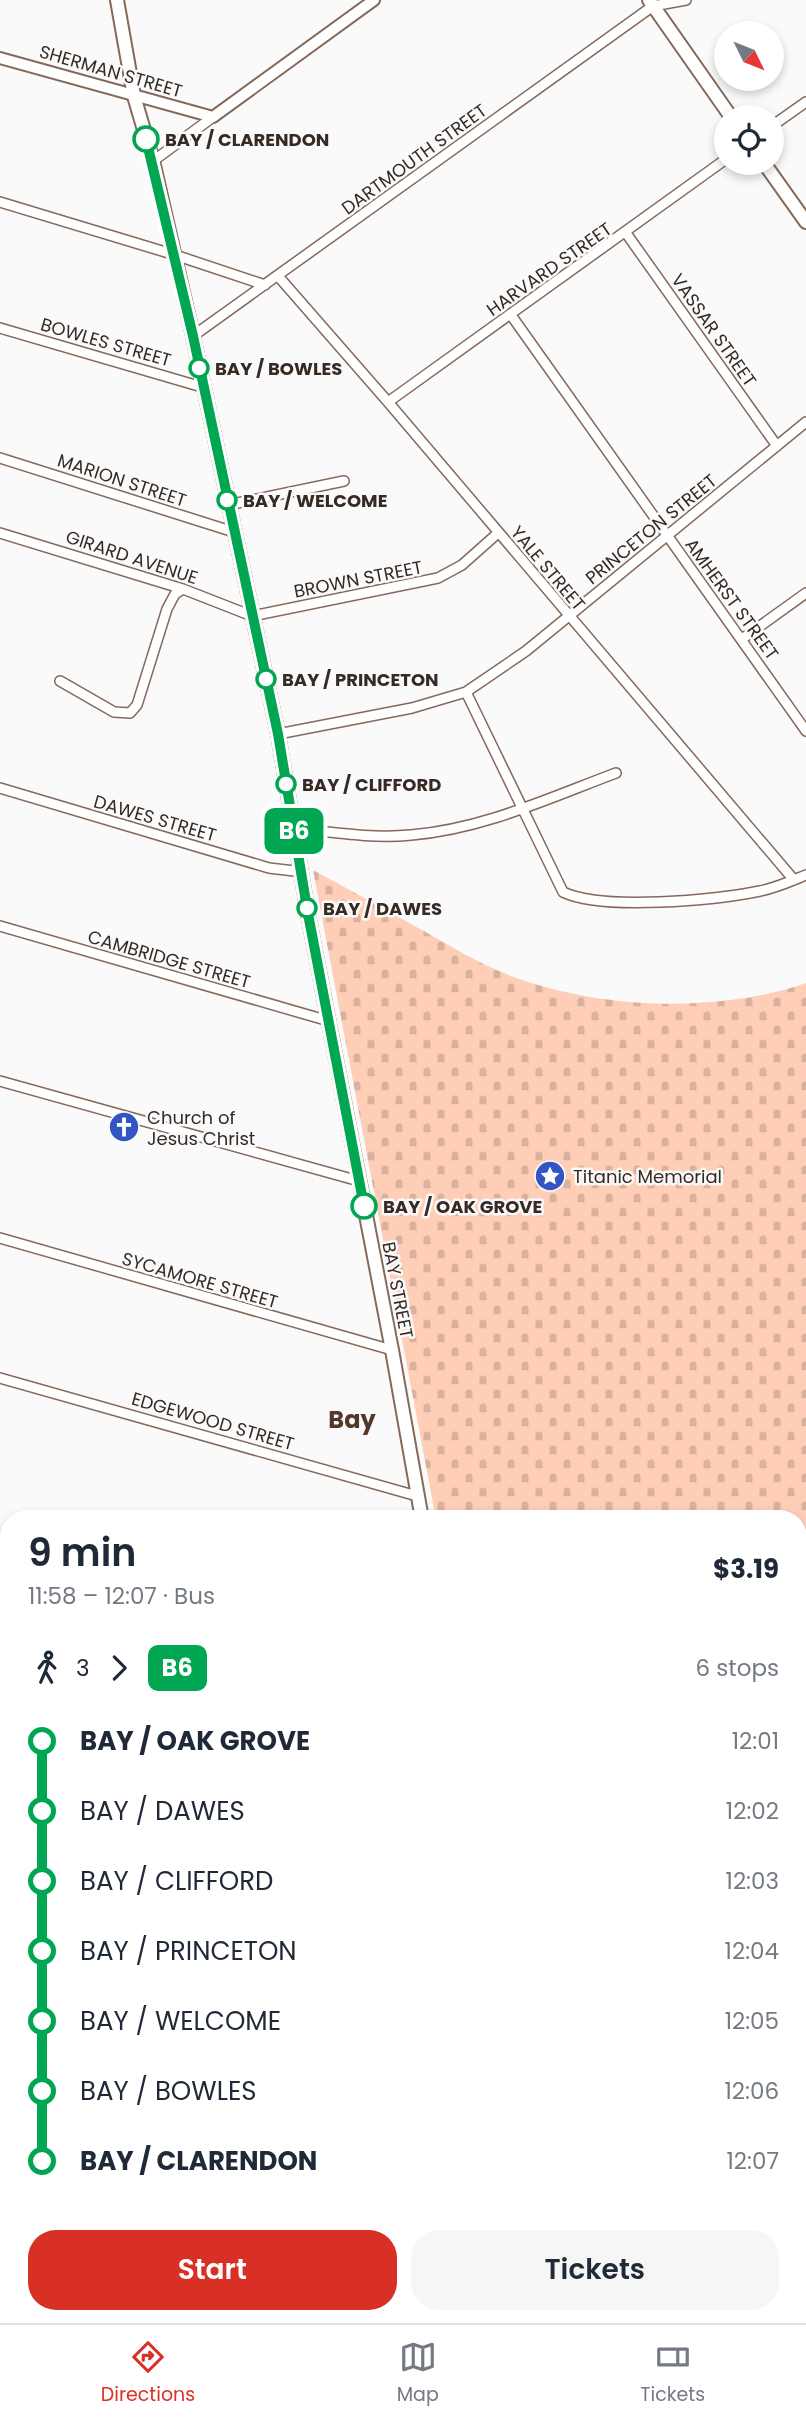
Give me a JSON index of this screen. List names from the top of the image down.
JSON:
{
  "streets": {
    "main road": ["BAY STREET"],
    "street": [
      "SHERMAN STREET",
      "DARTMOUTH STREET",
      "HARVARD STREET",
      "VASSAR STREET",
      "BOWLES STREET",
      "MARION STREET",
      "PRINCETON STREET",
      "GIRARD AVENUE",
      "YALE STREET",
      "BROWN STREET",
      "AMHERST STREET",
      "DAWES STREET",
      "CAMBRIDGE STREET",
      "SYCAMORE STREET",
      "EDGEWOOD STREET"
    ]
  },
  "crossings": [
    ["SHERMAN STREET", "BAY STREET"],
    ["DARTMOUTH STREET", "YALE STREET"],
    ["DARTMOUTH STREET", "BAY STREET"],
    ["HARVARD STREET", "VASSAR STREET"],
    ["HARVARD STREET", "YALE STREET"],
    ["HARVARD STREET", "AMHERST STREET"],
    ["VASSAR STREET", "PRINCETON STREET"],
    ["BOWLES STREET", "BAY STREET"],
    ["MARION STREET", "BAY STREET"],
    ["PRINCETON STREET", "YALE STREET"],
    ["PRINCETON STREET", "AMHERST STREET"],
    ["PRINCETON STREET", "BAY STREET"],
    ["GIRARD AVENUE", "BROWN STREET"],
    ["GIRARD AVENUE", "BAY STREET"],
    ["YALE STREET", "BROWN STREET"],
    ["BROWN STREET", "BAY STREET"],
    ["DAWES STREET", "BAY STREET"],
    ["CAMBRIDGE STREET", "BAY STREET"],
    ["SYCAMORE STREET", "BAY STREET"],
    ["BAY STREET", "EDGEWOOD STREET"]
  ],
  "districts": ["Bay"],
  "places": {
    "other": [
      "BAY / CLARENDON",
      "BAY / BOWLES",
      "BAY / WELCOME",
      "BAY / PRINCETON",
      "BAY / CLIFFORD",
      "BAY / DAWES",
      "BAY / OAK GROVE"
    ],
    "church": ["Church of Jesus Christ"],
    "place": ["Titanic Memorial"]
  },
  "lines": ["bus line B6"],
  "north": "bottom right",
  "page": {
    "on_map": "B6",
    "heading": ["9 min", "11:58 – 12:07 · Bus", "$3.19"],
    "legs": ["3", "B6", "6 stops"],
    "list": [
      {
        "name": "BAY / OAK GROVE",
        "value": "12:01"
      },
      {
        "name": "BAY / DAWES",
        "value": "12:02"
      },
      {
        "name": "BAY / CLIFFORD",
        "value": "12:03"
      },
      {
        "name": "BAY / PRINCETON",
        "value": "12:04"
      },
      {
        "name": "BAY / WELCOME",
        "value": "12:05"
      },
      {
        "name": "BAY / BOWLES",
        "value": "12:06"
      },
      {
        "name": "BAY / CLARENDON",
        "value": "12:07"
      }
    ],
    "buttons": ["Start", "Tickets"],
    "tabs": ["Directions", "Map", "Tickets"]
  }
}
